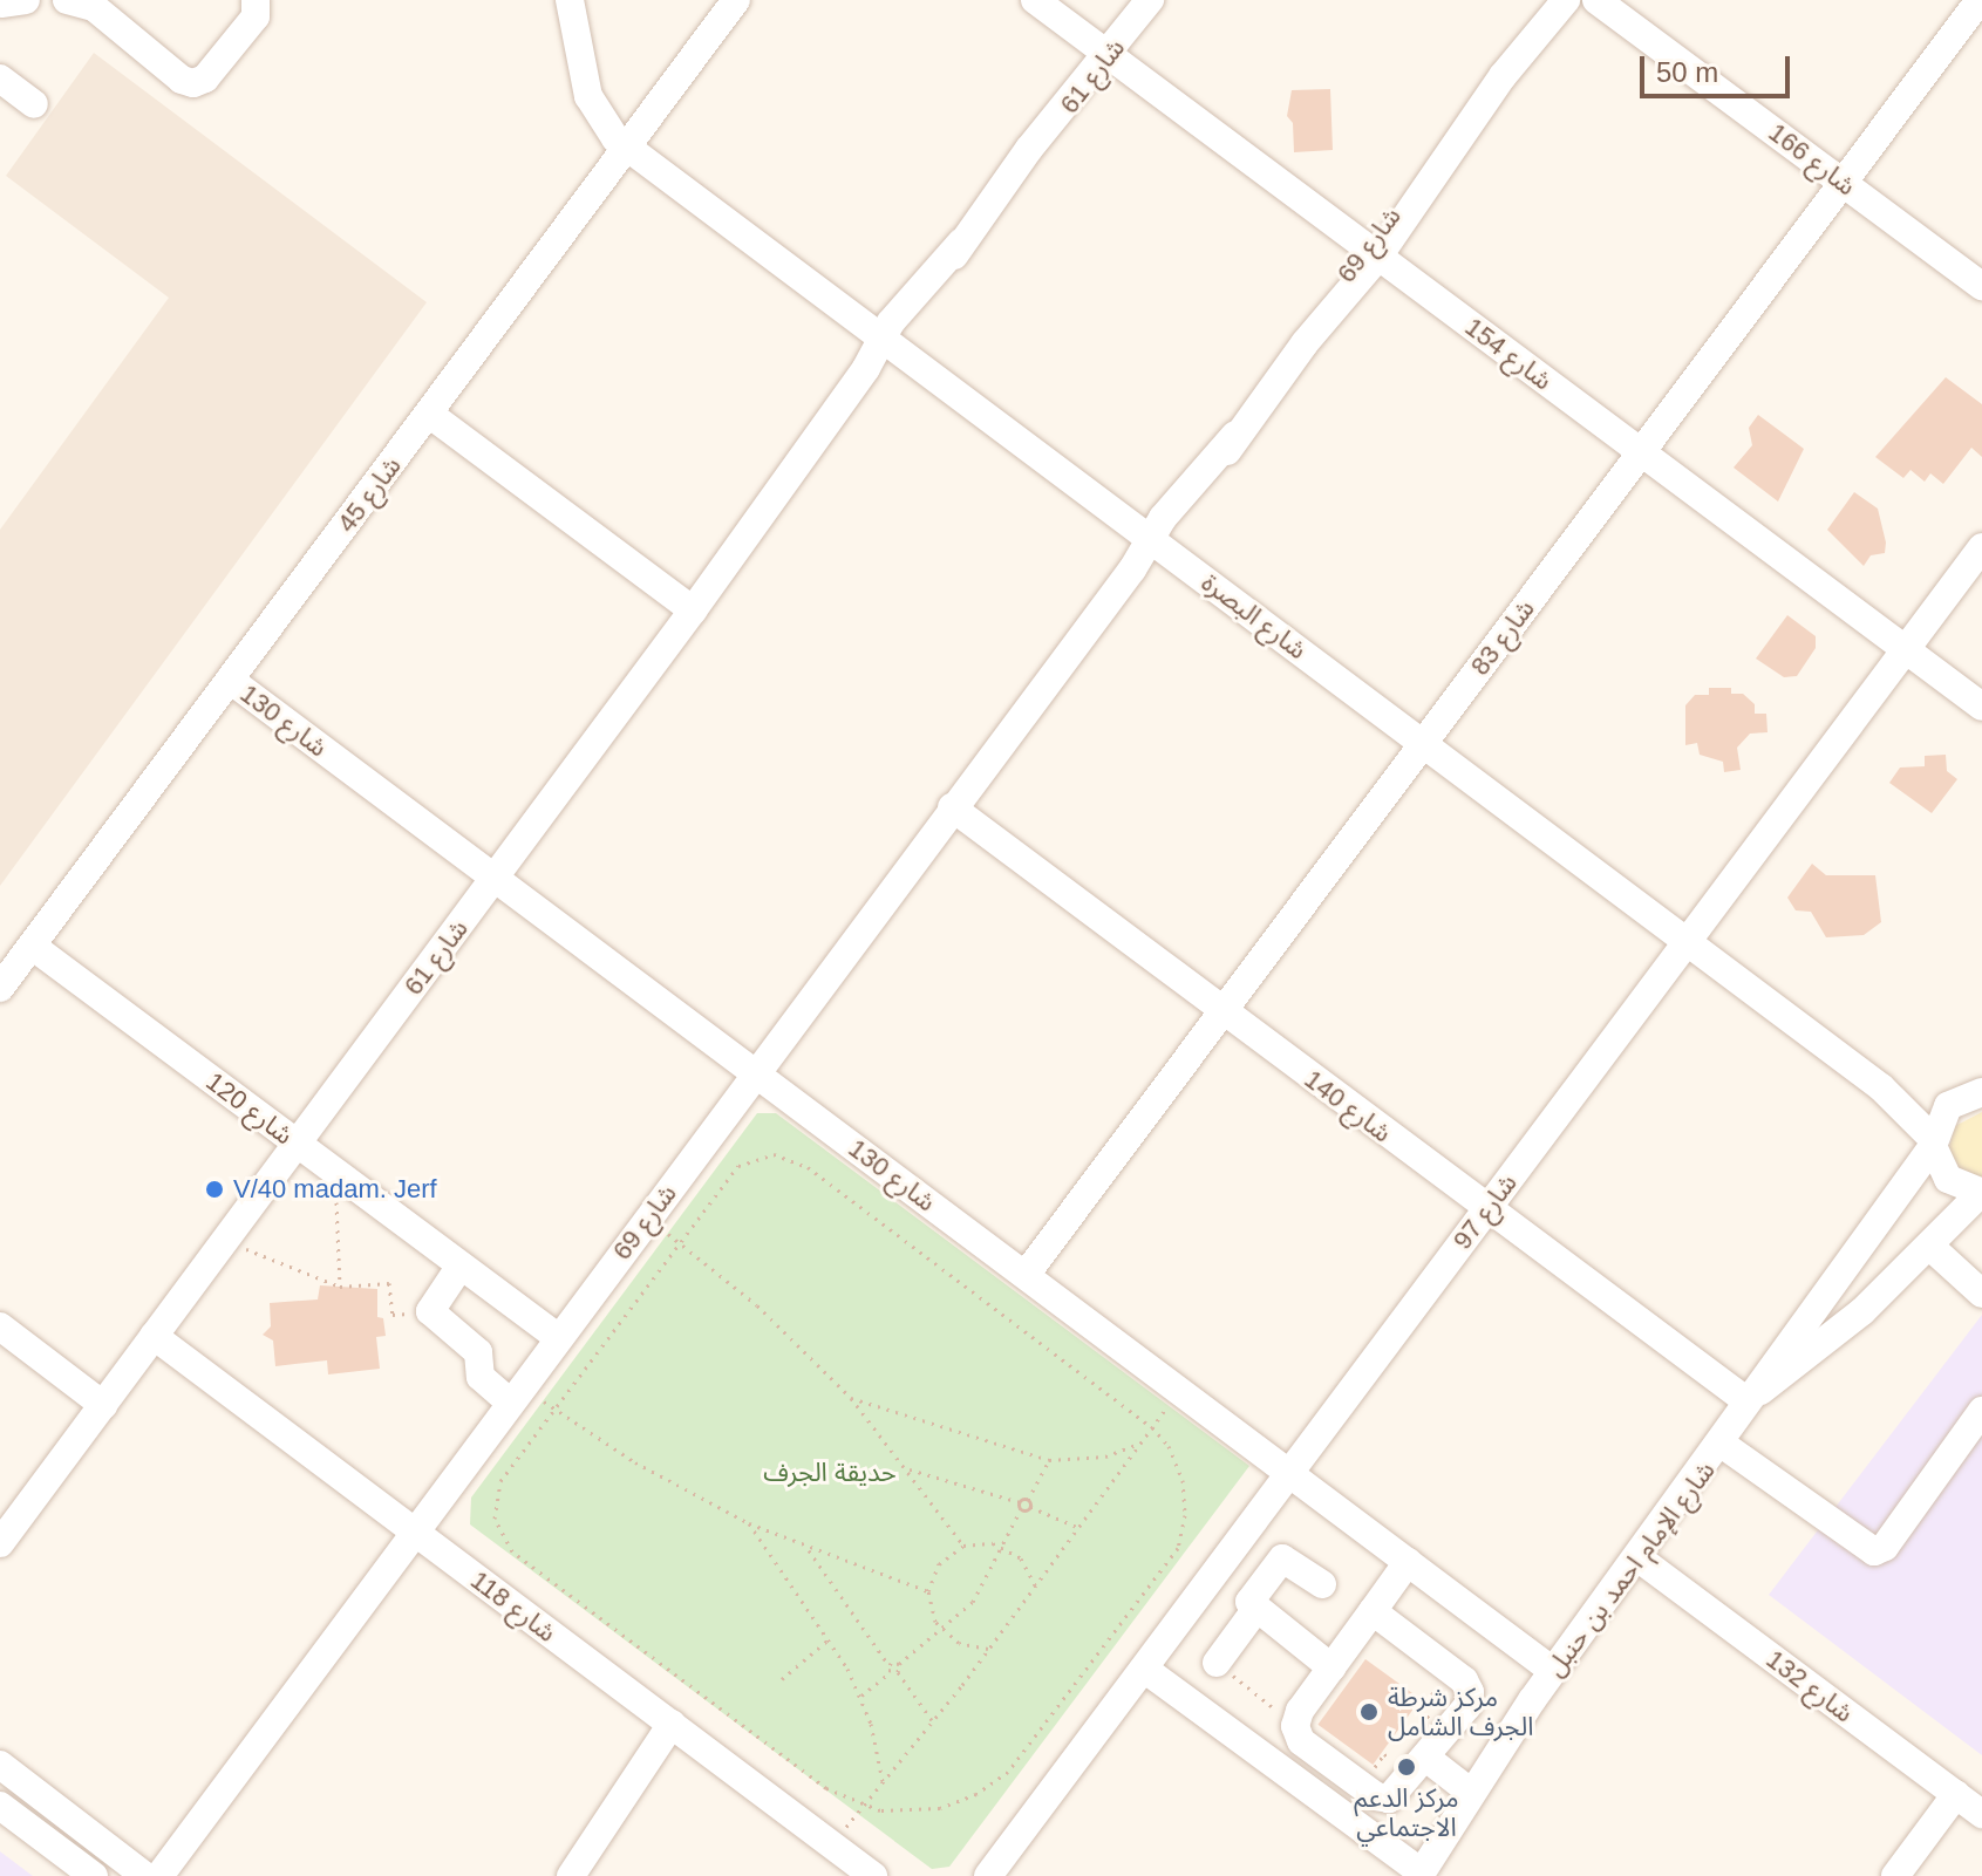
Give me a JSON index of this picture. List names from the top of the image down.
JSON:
{
  "streets": {
    "street": [
      "شارع 61",
      "شارع 166",
      "شارع 69",
      "شارع 154",
      "شارع 45",
      "شارع البصرة",
      "شارع 83",
      "شارع 130",
      "شارع 140",
      "شارع 120",
      "شارع 97",
      "شارع الإمام احمد بن حنبل",
      "شارع 118",
      "شارع 132"
    ]
  },
  "crossings": [
    ["شارع 61", "شارع 154"],
    ["شارع 61", "شارع البصرة"],
    ["شارع 61", "شارع 130"],
    ["شارع 61", "شارع 120"],
    ["شارع 61", "شارع 118"],
    ["شارع 166", "شارع 83"],
    ["شارع 69", "شارع 154"],
    ["شارع 69", "شارع البصرة"],
    ["شارع 69", "شارع 130"],
    ["شارع 69", "شارع 140"],
    ["شارع 69", "شارع 120"],
    ["شارع 69", "شارع 118"],
    ["شارع 154", "شارع 83"],
    ["شارع 154", "شارع 97"],
    ["شارع 45", "شارع البصرة"],
    ["شارع 45", "شارع 130"],
    ["شارع 45", "شارع 120"],
    ["شارع البصرة", "شارع 83"],
    ["شارع البصرة", "شارع 97"],
    ["شارع البصرة", "شارع الإمام احمد بن حنبل"],
    ["شارع 83", "شارع 130"],
    ["شارع 83", "شارع 140"],
    ["شارع 130", "شارع 97"],
    ["شارع 130", "شارع الإمام احمد بن حنبل"],
    ["شارع 140", "شارع 97"],
    ["شارع 140", "شارع الإمام احمد بن حنبل"],
    ["شارع الإمام احمد بن حنبل", "شارع 132"]
  ],
  "parks": ["حديقة الجرف"],
  "places": ["V/40 madam. Jerf", "مركز شرطة الجرف الشامل", "مركز الدعم الاجتماعي"],
  "scale_bar": "50 m"
}
